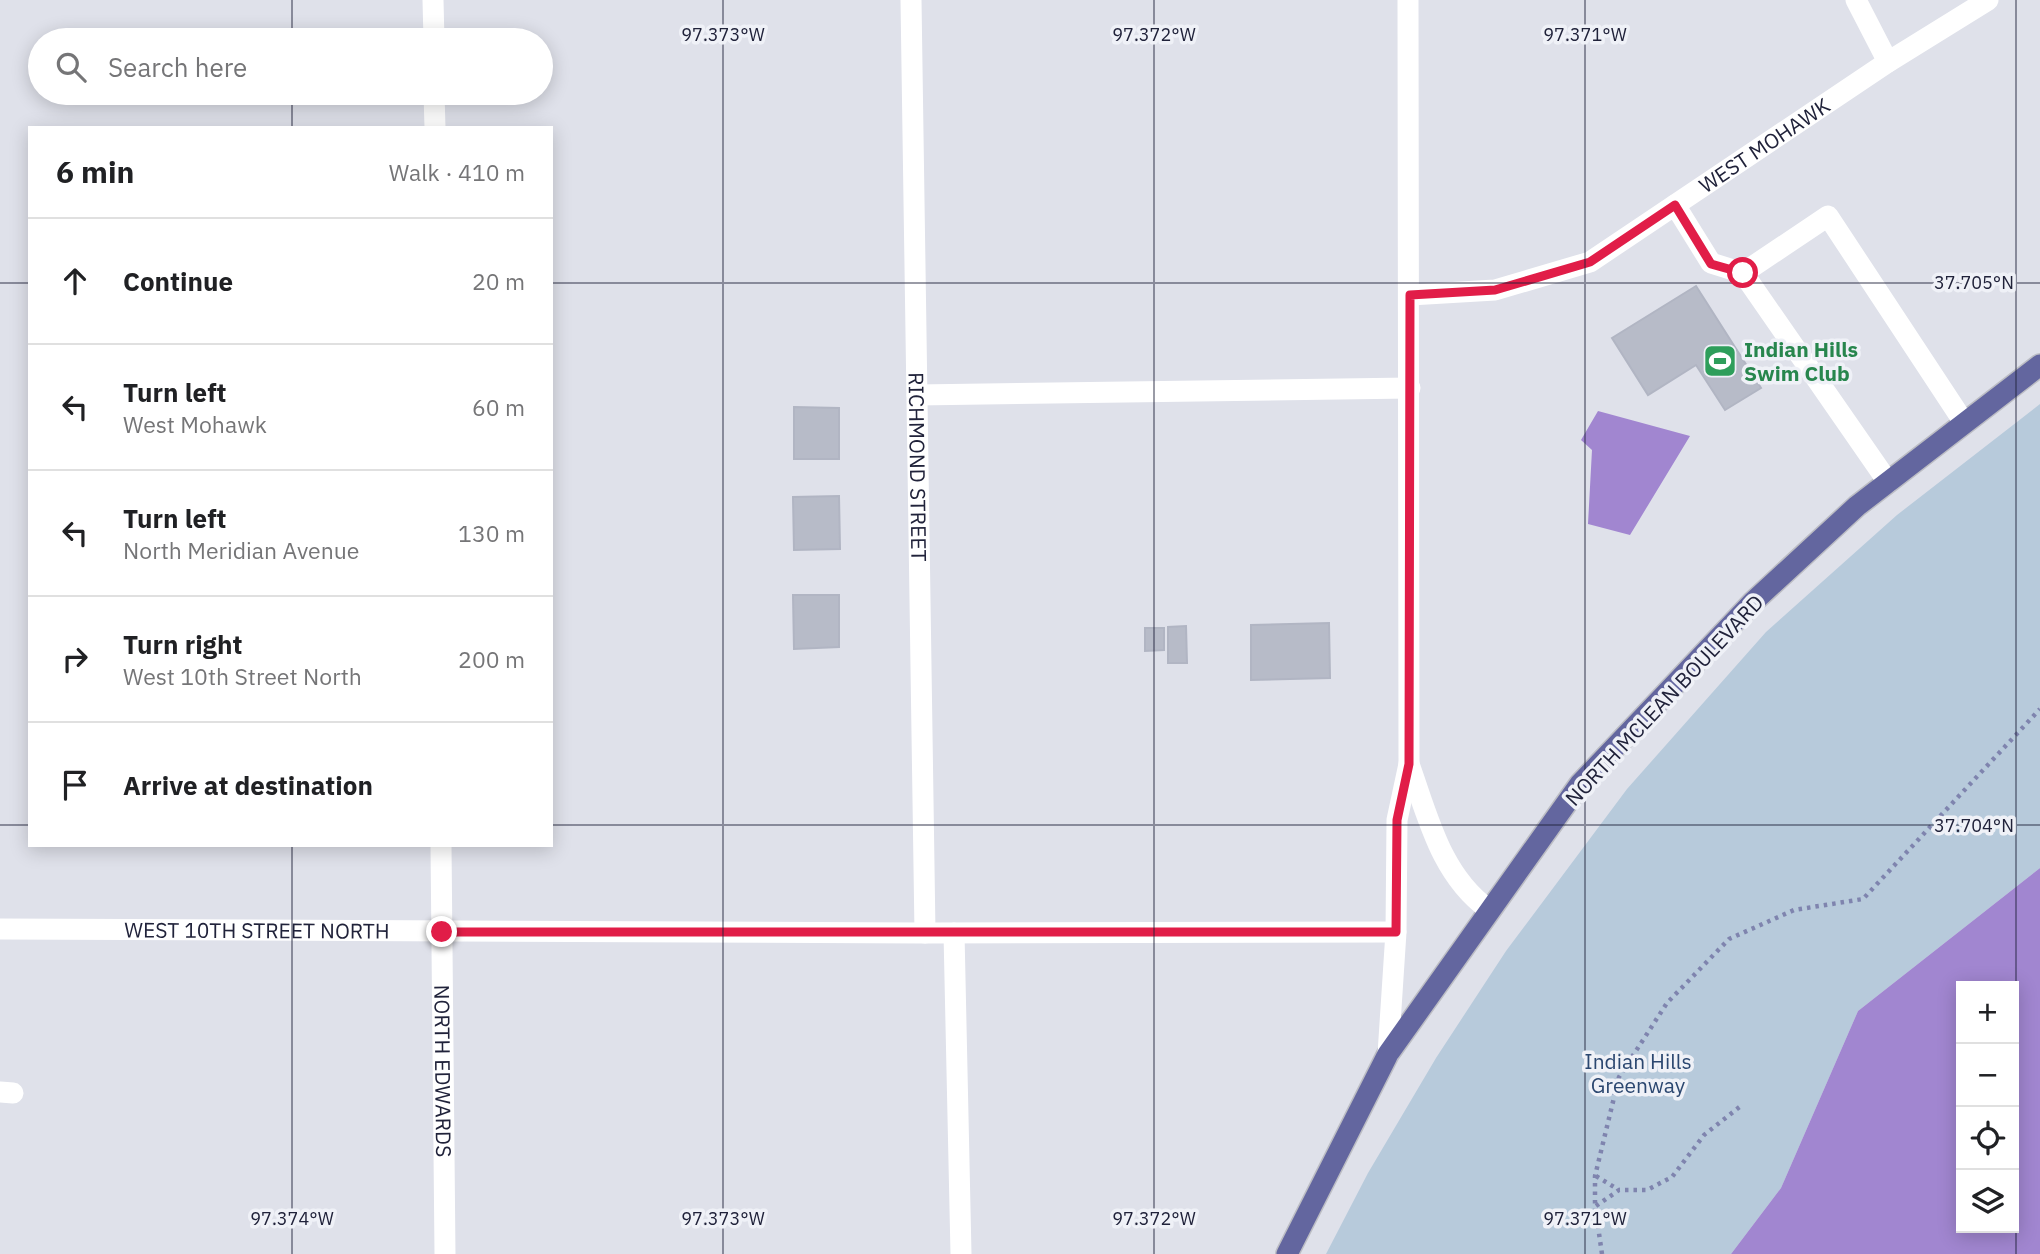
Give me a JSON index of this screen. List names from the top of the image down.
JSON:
{
  "streets": {
    "main road": ["NORTH MCLEAN BOULEVARD"],
    "street": [
      "WEST MOHAWK",
      "RICHMOND STREET",
      "WEST 10TH STREET NORTH",
      "NORTH EDWARDS"
    ]
  },
  "crossings": [
    ["RICHMOND STREET", "WEST 10TH STREET NORTH"],
    ["WEST 10TH STREET NORTH", "NORTH EDWARDS"]
  ],
  "parks": ["Indian Hills Greenway"],
  "places": {
    "sports": ["Indian Hills Swim Club"]
  },
  "page": {
    "search": "Search here",
    "heading": ["6 min", "Walk · 410 m"],
    "list": [
      ["Continue", "20 m"],
      ["Turn left", "West Mohawk", "60 m"],
      ["Turn left", "North Meridian Avenue", "130 m"],
      ["Turn right", "West 10th Street North", "200 m"],
      "Arrive at destination"
    ],
    "map_buttons": ["+", "−"]
  },
  "coordinates": [
    "97.373°W",
    "97.372°W",
    "97.371°W",
    "37.705°N",
    "37.704°N",
    "97.374°W"
  ]
}
